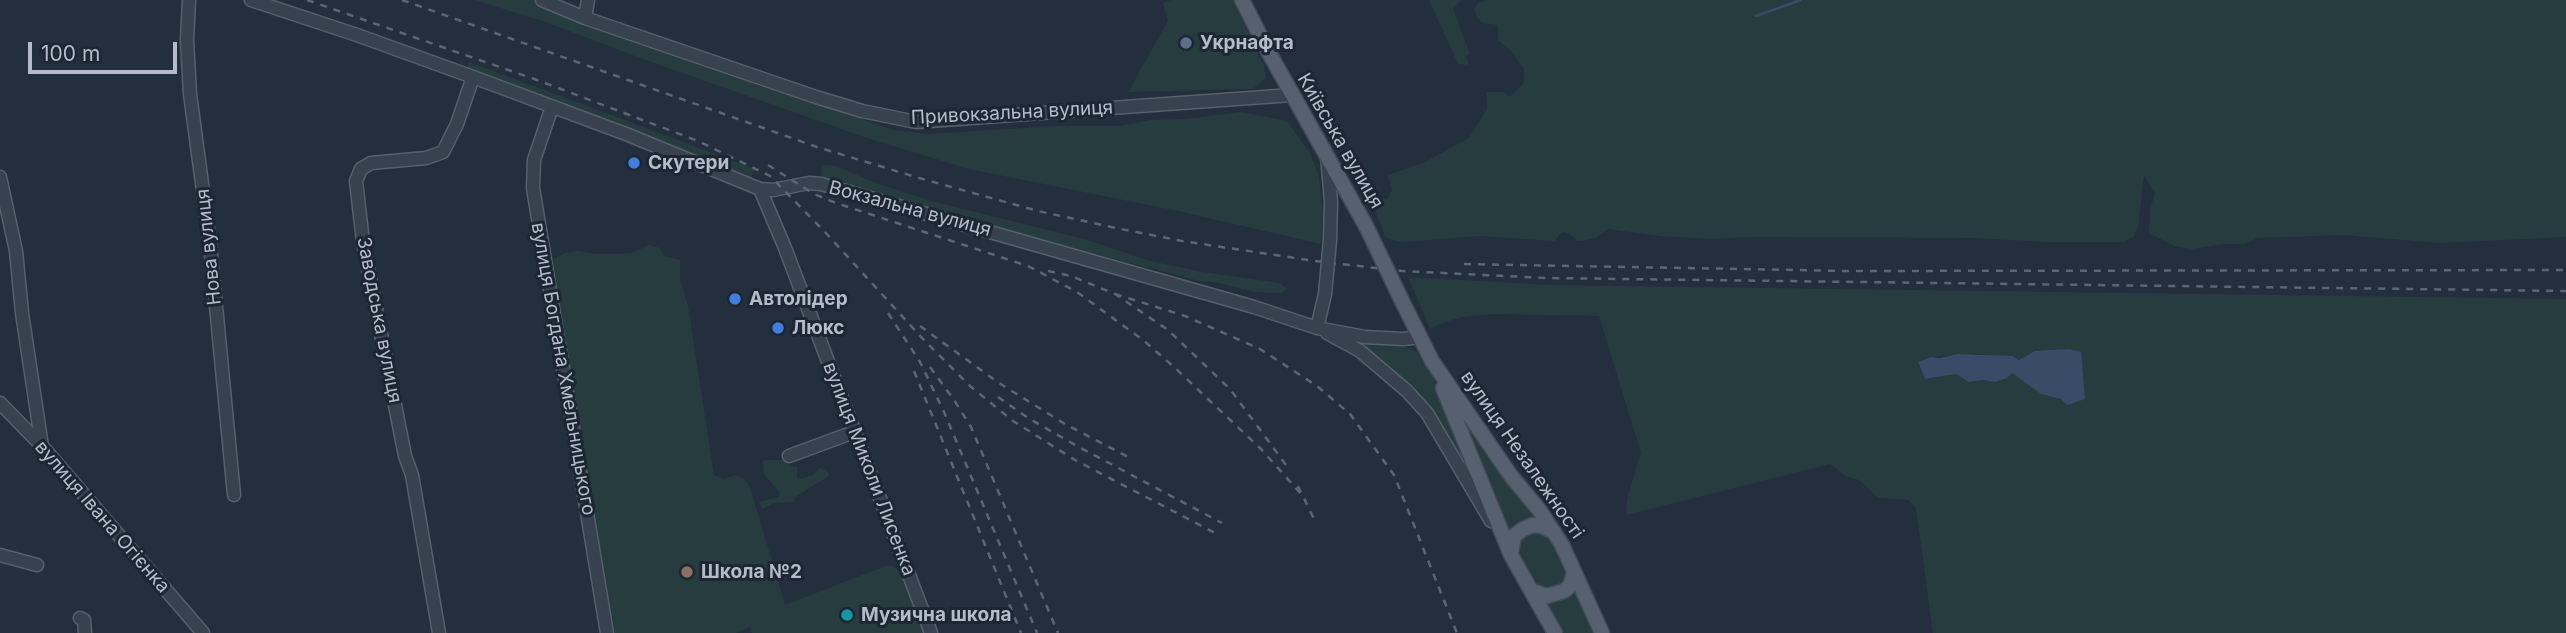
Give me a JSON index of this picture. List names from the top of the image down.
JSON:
{
  "streets": {
    "main road": ["Київська вулиця", "вулиця Незалежності"],
    "street": [
      "Привокзальна вулиця",
      "Вокзальна вулиця",
      "Нова вулиця",
      "Заводська вулиця",
      "вулиця Богдана Хмельницького",
      "вулиця Миколи Лисенка",
      "вулиця Івана Огієнка"
    ]
  },
  "crossings": [
    ["Привокзальна вулиця", "Київська вулиця"],
    ["Київська вулиця", "вулиця Незалежності"],
    ["Вокзальна вулиця", "Заводська вулиця"],
    ["Вокзальна вулиця", "вулиця Богдана Хмельницького"],
    ["Вокзальна вулиця", "вулиця Незалежності"],
    ["Вокзальна вулиця", "вулиця Миколи Лисенка"]
  ],
  "places": [
    "Укрнафта",
    "Скутери",
    "Автолідер",
    "Люкс",
    "Школа №2",
    "Музична школа"
  ],
  "scale_bar": "100 m"
}
